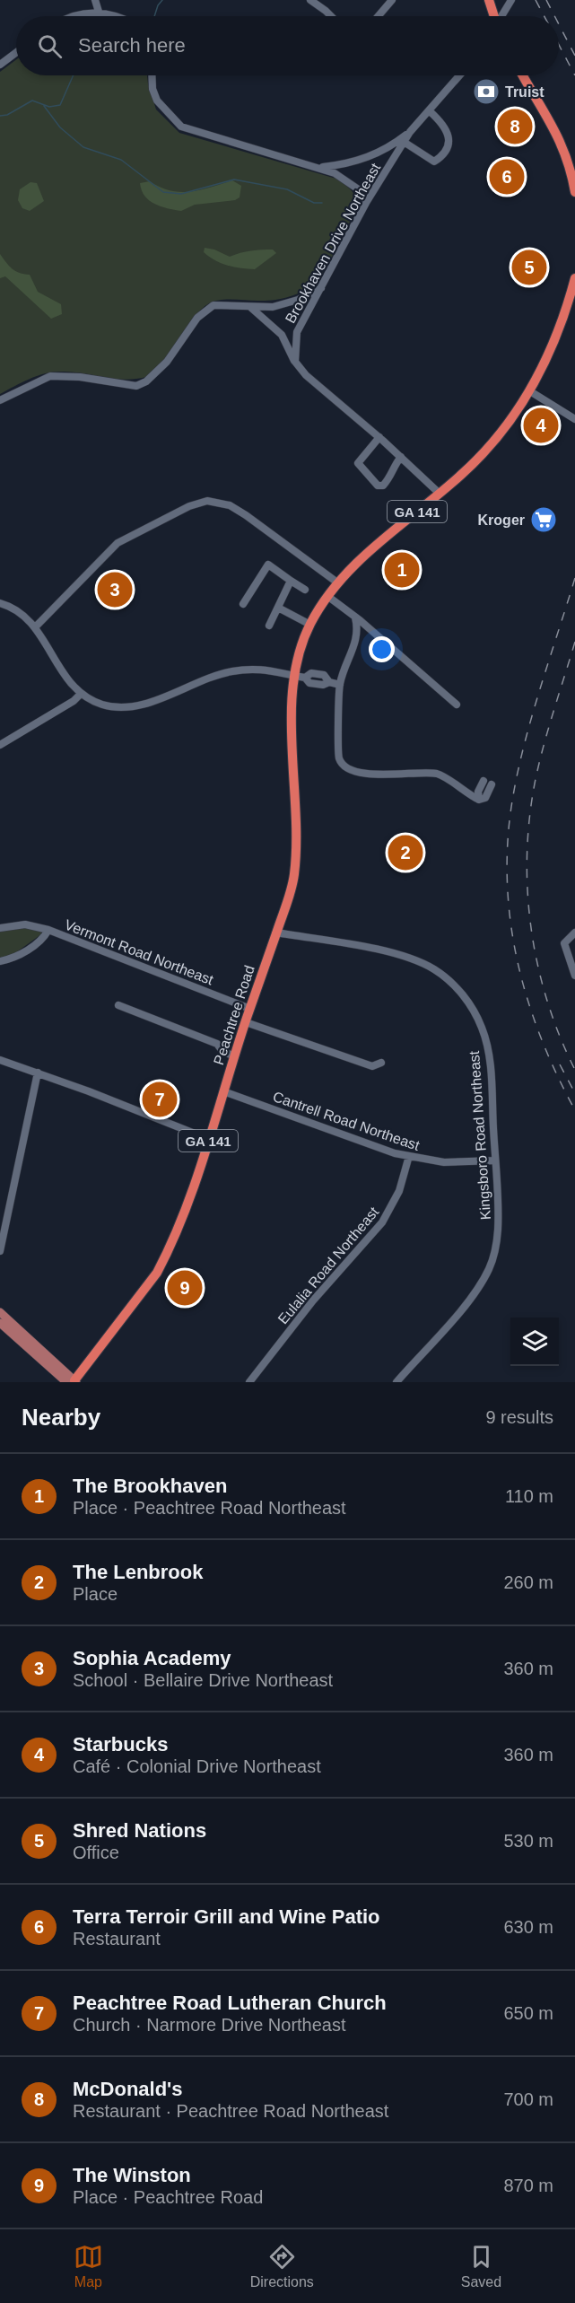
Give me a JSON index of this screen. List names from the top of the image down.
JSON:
{
  "streets": {
    "highway": ["GA 141", "Peachtree Road"],
    "street": [
      "Brookhaven Drive Northeast",
      "Vermont Road Northeast",
      "Cantrell Road Northeast",
      "Kingsboro Road Northeast",
      "Eulalia Road Northeast"
    ]
  },
  "crossings": [
    ["GA 141", "Peachtree Road"],
    ["Vermont Road Northeast", "Peachtree Road"],
    ["Peachtree Road", "Cantrell Road Northeast"],
    ["Peachtree Road", "Kingsboro Road Northeast"],
    ["Cantrell Road Northeast", "Kingsboro Road Northeast"],
    ["Cantrell Road Northeast", "Eulalia Road Northeast"]
  ],
  "places": {
    "bank": ["Truist"],
    "supermarket": ["Kroger"]
  },
  "page": {
    "search": "Search here",
    "pins": [
      "8",
      "6",
      "5",
      "4",
      "1",
      "3",
      "2",
      "7",
      "9"
    ],
    "heading": ["Nearby", "9 results"],
    "list": [
      {
        "mark": "1",
        "name": "The Brookhaven",
        "note": "Place · Peachtree Road Northeast",
        "value": "110 m"
      },
      {
        "mark": "2",
        "name": "The Lenbrook",
        "note": "Place",
        "value": "260 m"
      },
      {
        "mark": "3",
        "name": "Sophia Academy",
        "note": "School · Bellaire Drive Northeast",
        "value": "360 m"
      },
      {
        "mark": "4",
        "name": "Starbucks",
        "note": "Café · Colonial Drive Northeast",
        "value": "360 m"
      },
      {
        "mark": "5",
        "name": "Shred Nations",
        "note": "Office",
        "value": "530 m"
      },
      {
        "mark": "6",
        "name": "Terra Terroir Grill and Wine Patio",
        "note": "Restaurant",
        "value": "630 m"
      },
      {
        "mark": "7",
        "name": "Peachtree Road Lutheran Church",
        "note": "Church · Narmore Drive Northeast",
        "value": "650 m"
      },
      {
        "mark": "8",
        "name": "McDonald's",
        "note": "Restaurant · Peachtree Road Northeast",
        "value": "700 m"
      },
      {
        "mark": "9",
        "name": "The Winston",
        "note": "Place · Peachtree Road",
        "value": "870 m"
      }
    ],
    "nav": ["Map", "Directions", "Saved"]
  }
}
